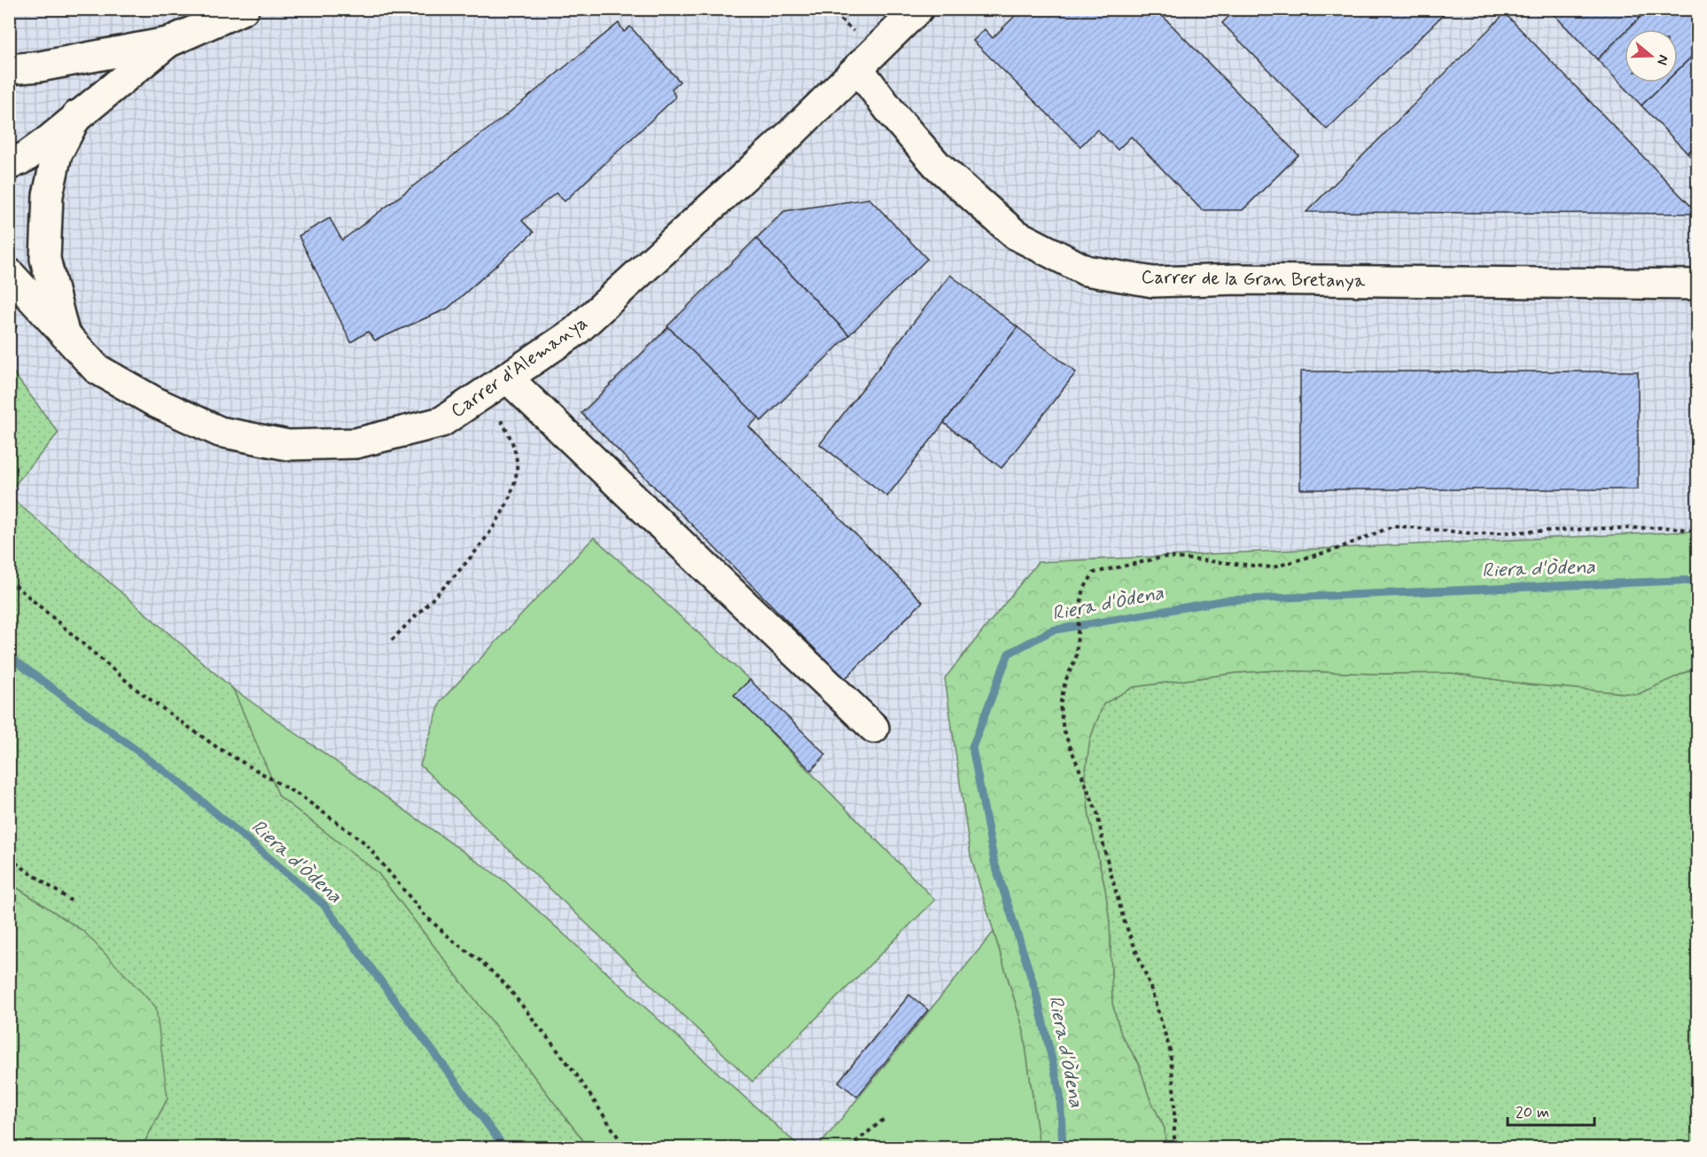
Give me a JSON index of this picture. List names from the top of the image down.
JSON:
{
  "streets": {
    "street": ["Carrer de la Gran Bretanya", "Carrer d'Alemanya"]
  },
  "crossings": [
    ["Carrer de la Gran Bretanya", "Carrer d'Alemanya"]
  ],
  "water": ["Riera d'Òdena"],
  "scale_bar": "20 m",
  "north": "right"
}
